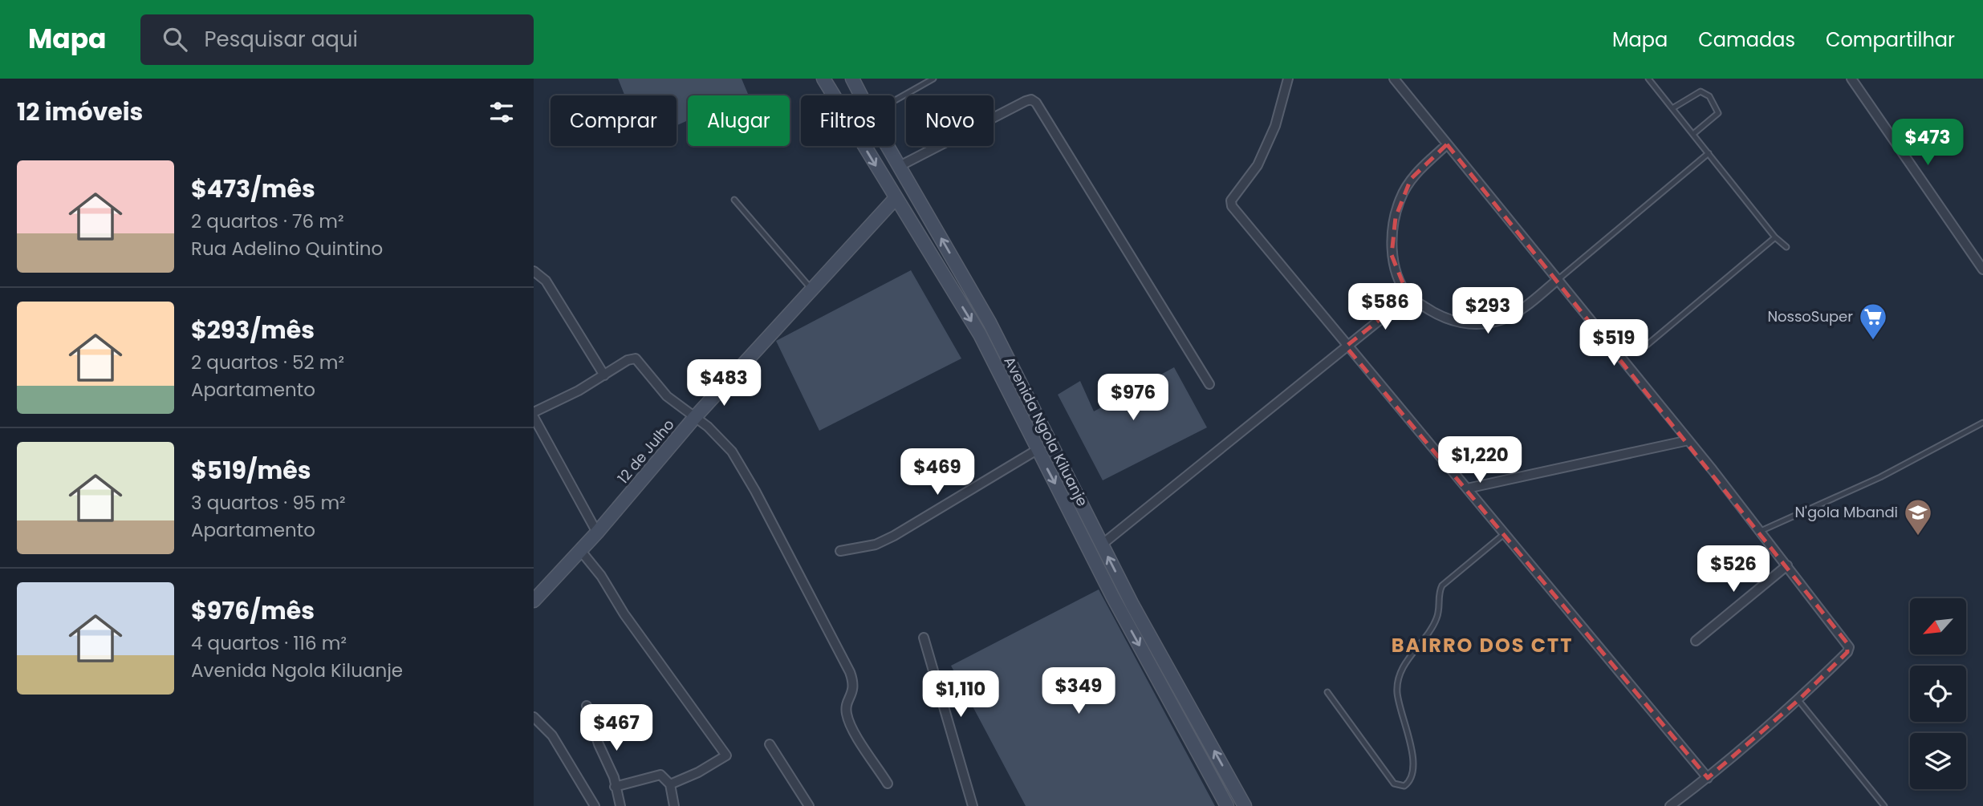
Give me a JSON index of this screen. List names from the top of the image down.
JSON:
{
  "streets": {
    "main road": ["Avenida Ngola Kiluanje", "12 de Julho"]
  },
  "crossings": [
    ["Avenida Ngola Kiluanje", "12 de Julho"]
  ],
  "districts": ["BAIRRO DOS CTT"],
  "places": {
    "supermarket": ["NossoSuper"],
    "school or university": ["N'gola Mbandi"]
  },
  "north": "bottom left",
  "page": {
    "header": "Mapa",
    "search": "Pesquisar aqui",
    "nav": ["Mapa", "Camadas", "Compartilhar"],
    "heading": "12 imóveis",
    "chip": [
      "Comprar",
      "Alugar",
      "Filtros",
      "Novo"
    ],
    "price": [
      "$473",
      "$586",
      "$293",
      "$519",
      "$483",
      "$976",
      "$1,220",
      "$469",
      "$526",
      "$349",
      "$1,110",
      "$467"
    ],
    "list": [
      {
        "name": "$473/mês",
        "note": "2 quartos · 76 m² · Rua Adelino Quintino"
      },
      {
        "name": "$293/mês",
        "note": "2 quartos · 52 m² · Apartamento"
      },
      {
        "name": "$519/mês",
        "note": "3 quartos · 95 m² · Apartamento"
      },
      {
        "name": "$976/mês",
        "note": "4 quartos · 116 m² · Avenida Ngola Kiluanje"
      }
    ]
  }
}
